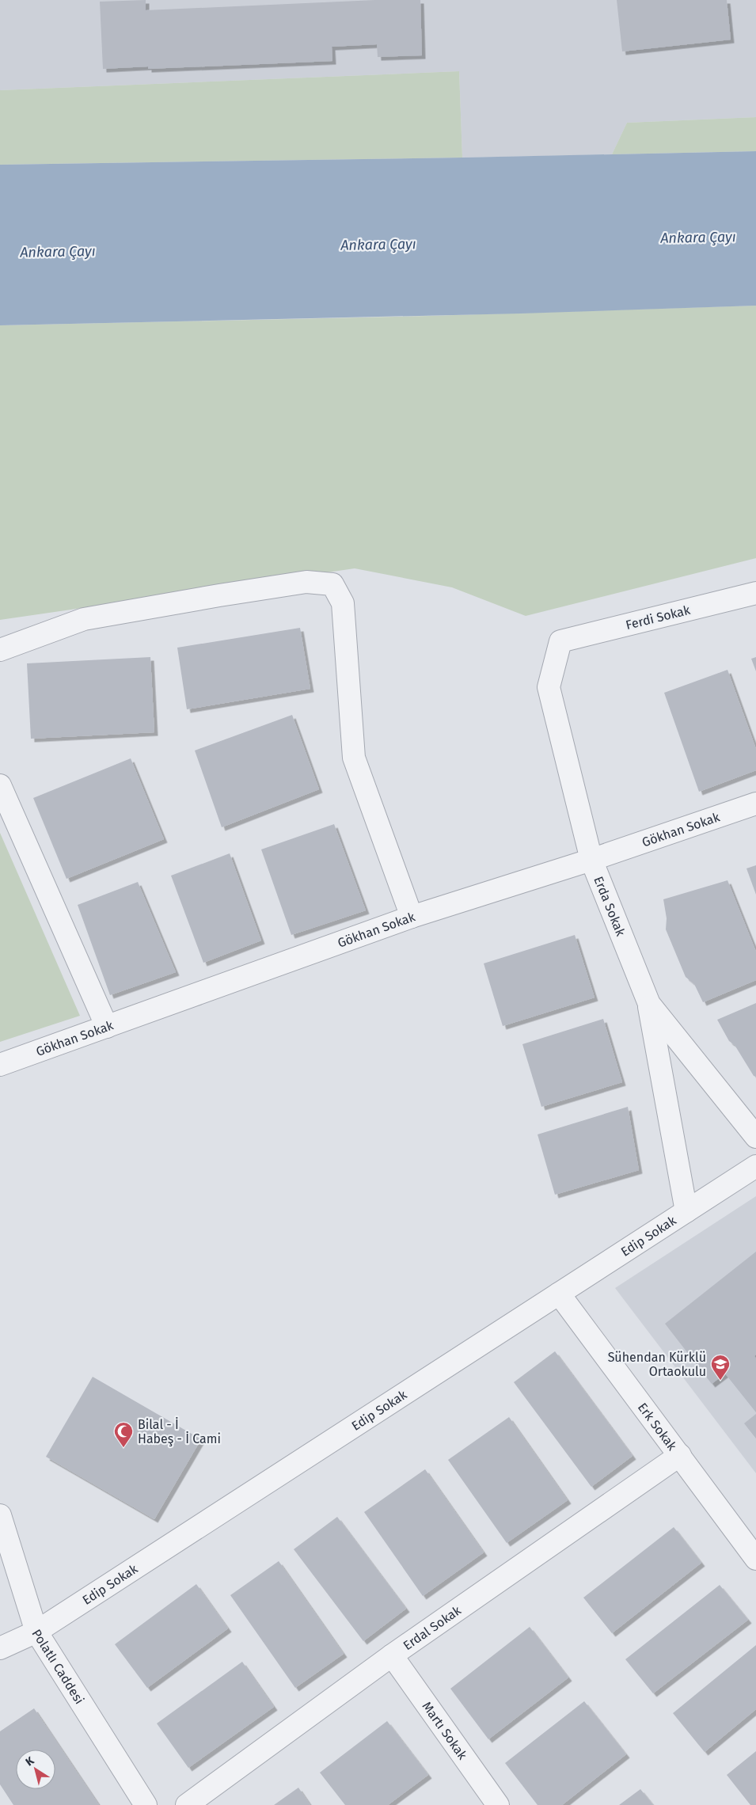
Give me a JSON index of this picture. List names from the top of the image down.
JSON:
{
  "streets": {
    "street": [
      "Ferdi Sokak",
      "Gökhan Sokak",
      "Erda Sokak",
      "Edip Sokak",
      "Erk Sokak",
      "Erdal Sokak",
      "Polatlı Caddesi",
      "Martı Sokak"
    ]
  },
  "crossings": [
    ["Ferdi Sokak", "Erda Sokak"],
    ["Gökhan Sokak", "Erda Sokak"],
    ["Edip Sokak", "Erk Sokak"],
    ["Edip Sokak", "Polatlı Caddesi"],
    ["Erk Sokak", "Erdal Sokak"],
    ["Erdal Sokak", "Martı Sokak"]
  ],
  "water": ["Ankara Çayı"],
  "places": {
    "school or university": ["Sühendan Kürklü Ortaokulu"],
    "mosque": ["Bilal - İ Habeş - İ Cami"]
  },
  "north": "top left"
}
